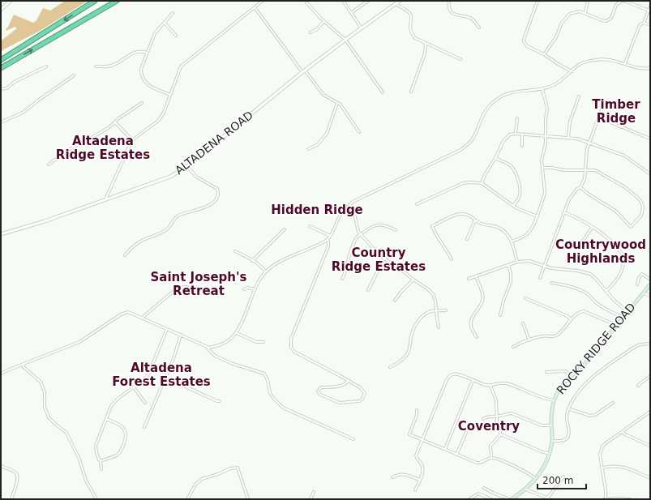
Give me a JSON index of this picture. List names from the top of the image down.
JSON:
{
  "streets": {
    "main road": ["ROCKY RIDGE ROAD"],
    "street": ["ALTADENA ROAD"]
  },
  "districts": [
    "Timber Ridge",
    "Altadena Ridge Estates",
    "Hidden Ridge",
    "Countrywood Highlands",
    "Country Ridge Estates",
    "Saint Joseph's Retreat",
    "Altadena Forest Estates",
    "Coventry"
  ],
  "scale_bar": "200 m"
}
